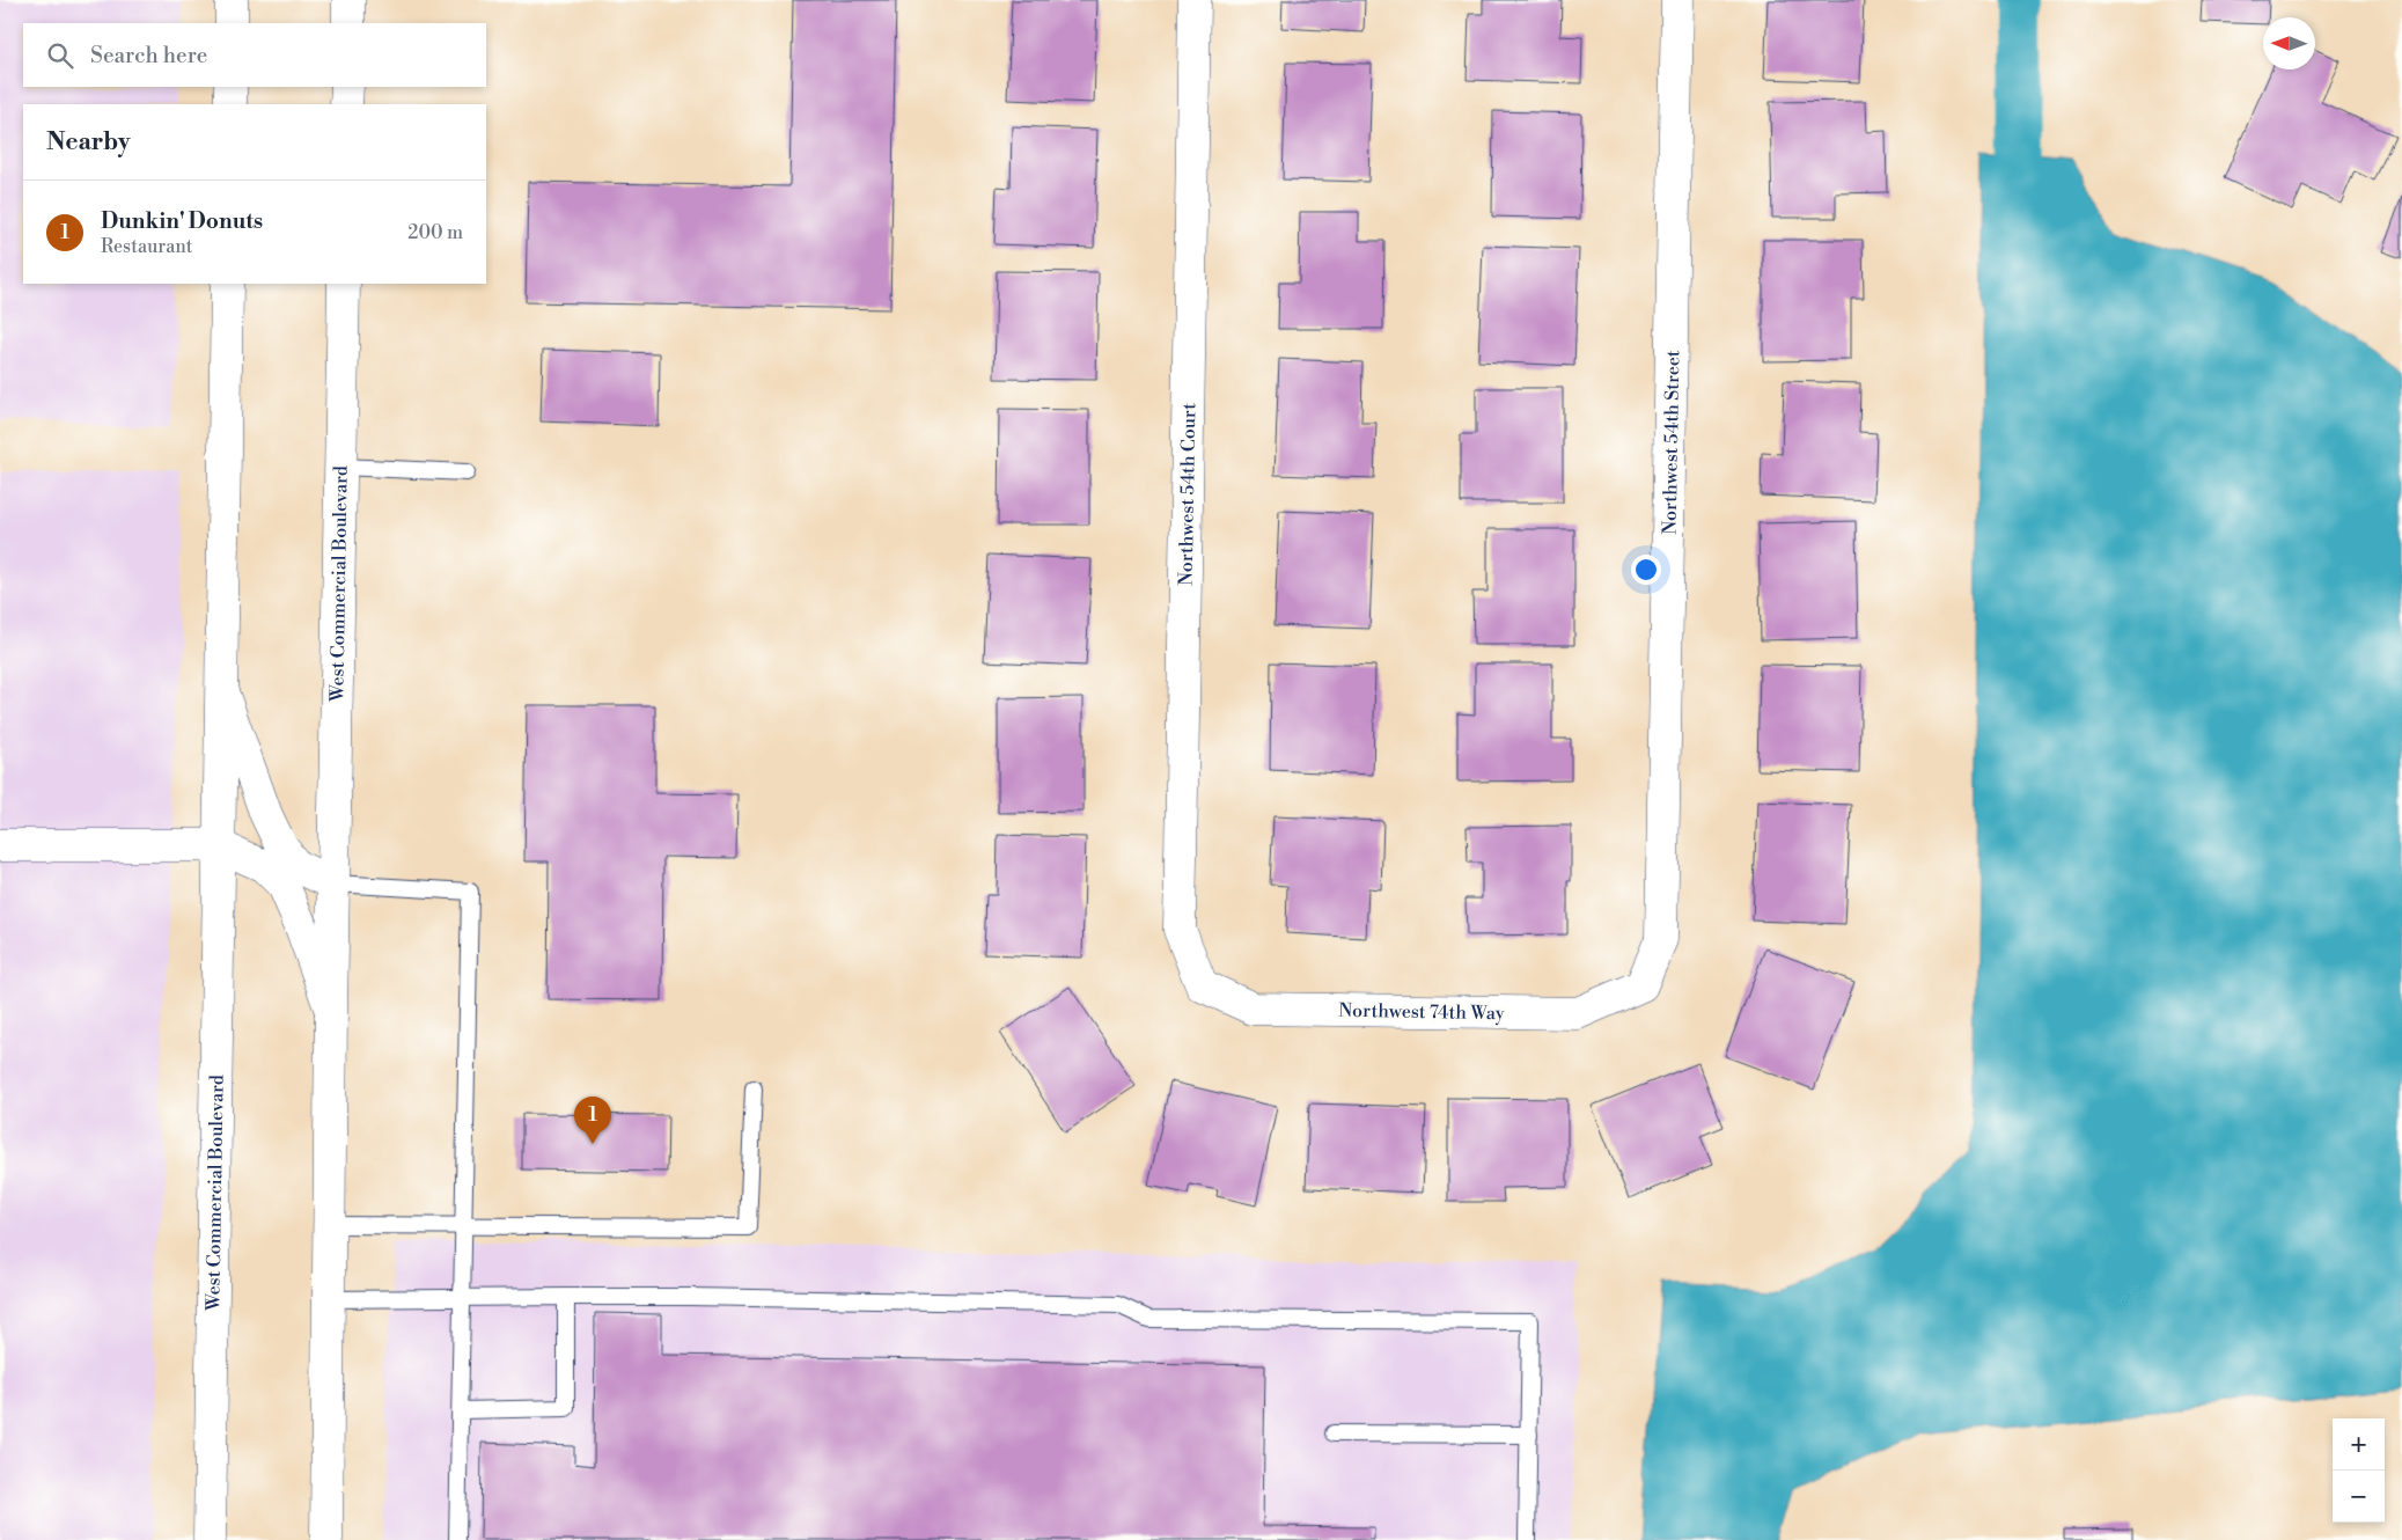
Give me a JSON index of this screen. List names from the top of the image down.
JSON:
{
  "streets": {
    "main road": [
      "Northwest 54th Street",
      "Northwest 54th Court",
      "West Commercial Boulevard",
      "Northwest 74th Way"
    ]
  },
  "crossings": [
    ["Northwest 54th Street", "Northwest 74th Way"],
    ["Northwest 54th Court", "Northwest 74th Way"]
  ],
  "north": "left",
  "page": {
    "search": "Search here",
    "heading": "Nearby",
    "list": [
      {
        "mark": "1",
        "name": "Dunkin' Donuts",
        "note": "Restaurant",
        "value": "200 m"
      }
    ],
    "pins": "1",
    "map_buttons": ["+", "−"]
  }
}
